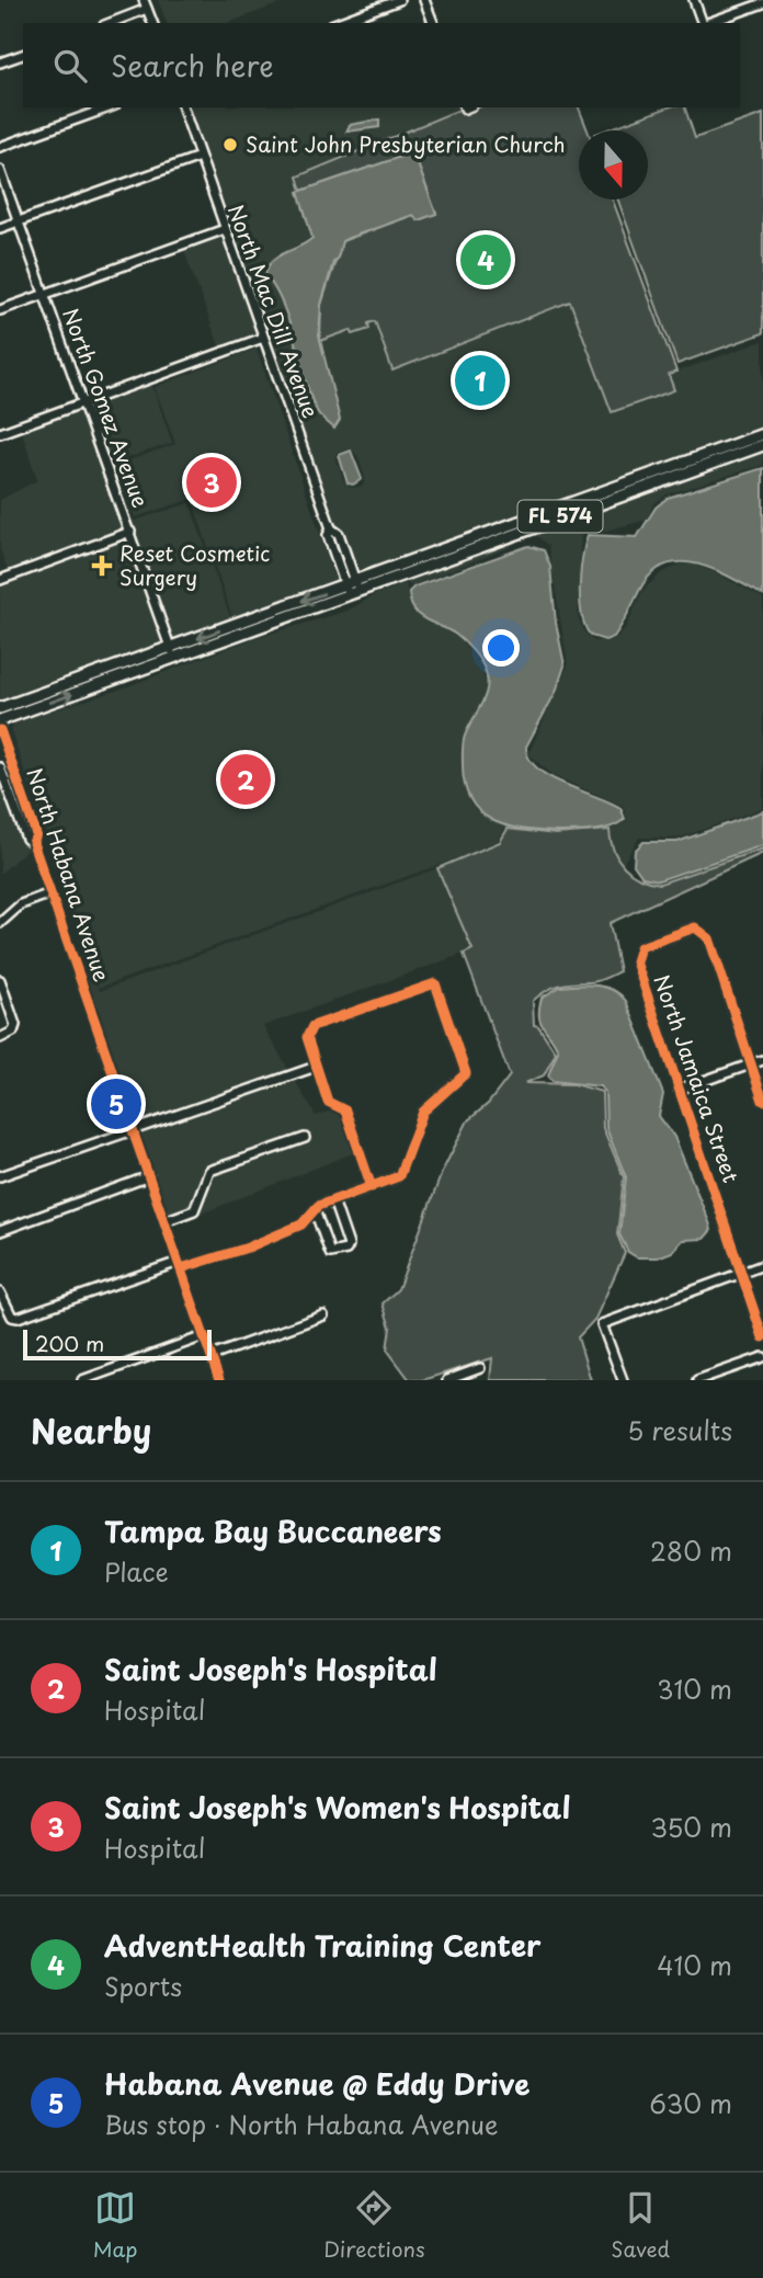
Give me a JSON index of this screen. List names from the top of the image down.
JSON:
{
  "streets": {
    "main road": ["FL 574"],
    "street": [
      "North Mac Dill Avenue",
      "North Gomez Avenue",
      "North Habana Avenue",
      "North Jamaica Street"
    ]
  },
  "crossings": [
    ["North Mac Dill Avenue", "FL 574"],
    ["North Gomez Avenue", "FL 574"]
  ],
  "places": {
    "other": ["Saint John Presbyterian Church"],
    "health": ["Reset Cosmetic Surgery"]
  },
  "scale_bar": "200 m",
  "north": "bottom",
  "page": {
    "search": "Search here",
    "pins": [
      "4",
      "1",
      "3",
      "2",
      "5"
    ],
    "scale": "200 m",
    "heading": ["Nearby", "5 results"],
    "list": [
      {
        "mark": "1",
        "name": "Tampa Bay Buccaneers",
        "note": "Place",
        "value": "280 m"
      },
      {
        "mark": "2",
        "name": "Saint Joseph's Hospital",
        "note": "Hospital",
        "value": "310 m"
      },
      {
        "mark": "3",
        "name": "Saint Joseph's Women's Hospital",
        "note": "Hospital",
        "value": "350 m"
      },
      {
        "mark": "4",
        "name": "AdventHealth Training Center",
        "note": "Sports",
        "value": "410 m"
      },
      {
        "mark": "5",
        "name": "Habana Avenue @ Eddy Drive",
        "note": "Bus stop · North Habana Avenue",
        "value": "630 m"
      }
    ],
    "nav": ["Map", "Directions", "Saved"]
  }
}
